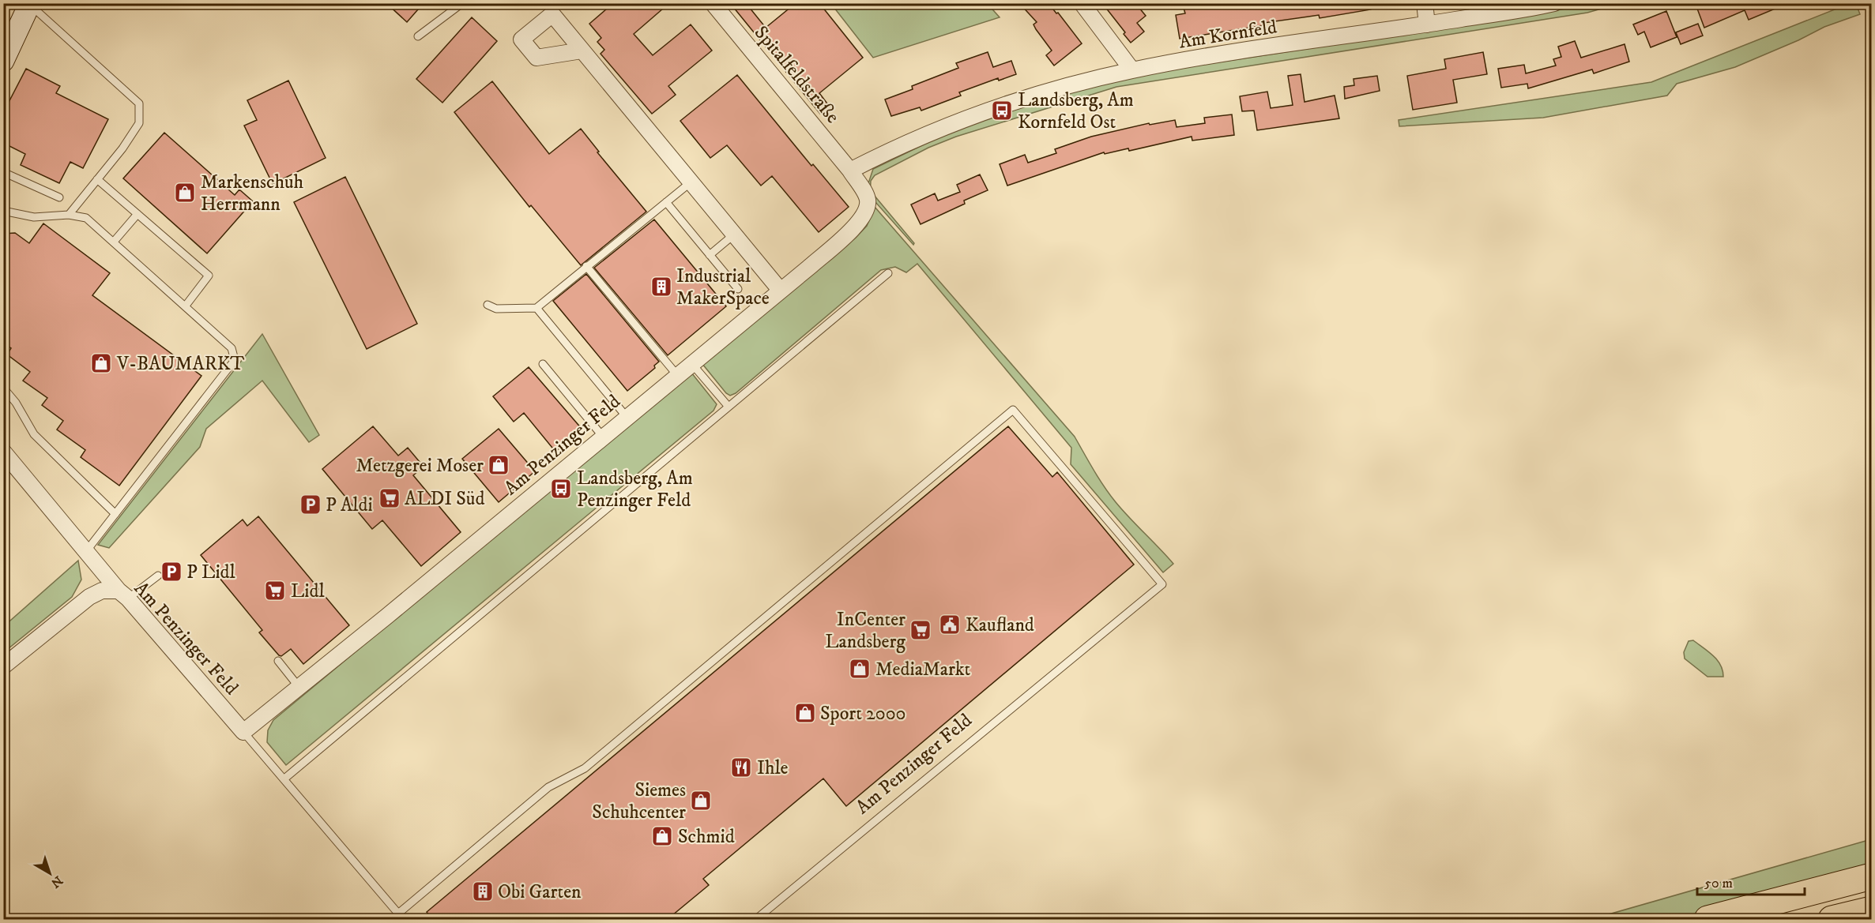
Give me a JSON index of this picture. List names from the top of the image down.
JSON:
{
  "streets": {
    "street": ["Am Kornfeld", "Spitalfeldstraße", "Am Penzinger Feld"]
  },
  "crossings": [
    ["Am Kornfeld", "Spitalfeldstraße"],
    ["Am Kornfeld", "Am Penzinger Feld"],
    ["Spitalfeldstraße", "Am Penzinger Feld"]
  ],
  "places": {
    "bus stop": ["Landsberg, Am Kornfeld Ost", "Landsberg, Am Penzinger Feld"],
    "shop": [
      "Markenschuh Herrmann",
      "V-BAUMARKT",
      "Metzgerei Moser",
      "MediaMarkt",
      "Sport 2000",
      "Siemes Schuhcenter",
      "Schmid"
    ],
    "building": ["Industrial MakerSpace", "Obi Garten"],
    "supermarket": ["ALDI Süd", "Lidl", "InCenter Landsberg"],
    "parking": ["P Aldi", "P Lidl"],
    "public building": ["Kaufland"],
    "restaurant": ["Ihle"]
  },
  "scale_bar": "50 m",
  "north": "bottom right"
}
